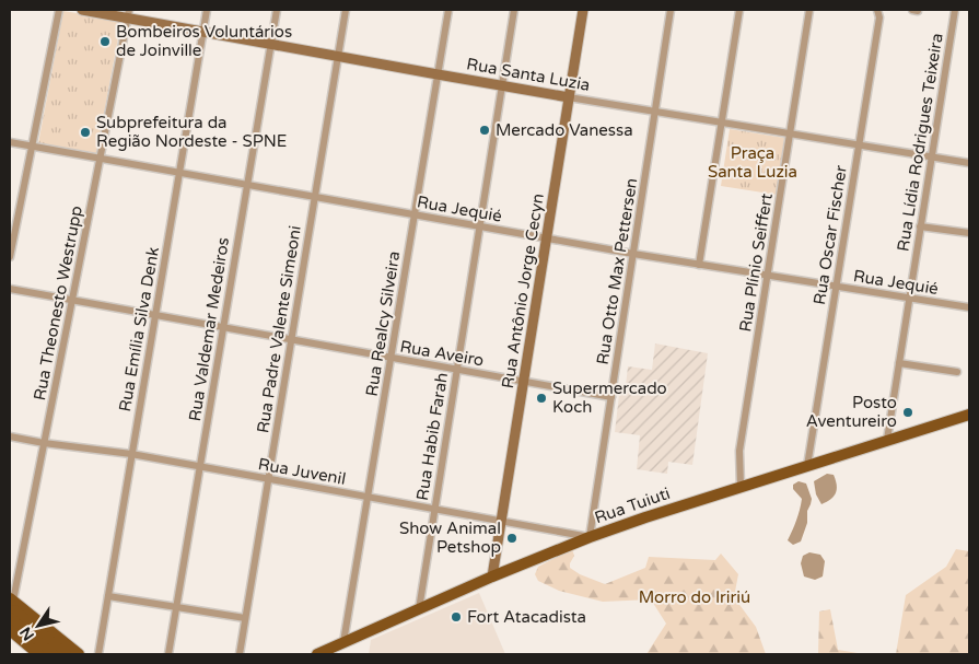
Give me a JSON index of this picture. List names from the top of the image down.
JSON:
{
  "streets": {
    "main road": ["Rua Tuiuti"],
    "street": [
      "Rua Santa Luzia",
      "Rua Lídia Rodrigues Teixeira",
      "Rua Jequié",
      "Rua Oscar Fischer",
      "Rua Plínio Seiffert",
      "Rua Otto Max Pettersen",
      "Rua Antônio Jorge Cecyn",
      "Rua Theonesto Westrupp",
      "Rua Realcy Silveira",
      "Rua Emília Silva Denk",
      "Rua Valdemar Medeiros",
      "Rua Padre Valente Simeoni",
      "Rua Aveiro",
      "Rua Habib Farah",
      "Rua Juvenil"
    ]
  },
  "crossings": [
    ["Rua Santa Luzia", "Rua Lídia Rodrigues Teixeira"],
    ["Rua Santa Luzia", "Rua Oscar Fischer"],
    ["Rua Santa Luzia", "Rua Plínio Seiffert"],
    ["Rua Santa Luzia", "Rua Otto Max Pettersen"],
    ["Rua Santa Luzia", "Rua Antônio Jorge Cecyn"],
    ["Rua Santa Luzia", "Rua Theonesto Westrupp"],
    ["Rua Santa Luzia", "Rua Realcy Silveira"],
    ["Rua Santa Luzia", "Rua Emília Silva Denk"],
    ["Rua Santa Luzia", "Rua Valdemar Medeiros"],
    ["Rua Santa Luzia", "Rua Padre Valente Simeoni"],
    ["Rua Santa Luzia", "Rua Habib Farah"],
    ["Rua Lídia Rodrigues Teixeira", "Rua Jequié"],
    ["Rua Lídia Rodrigues Teixeira", "Rua Tuiuti"],
    ["Rua Jequié", "Rua Oscar Fischer"],
    ["Rua Jequié", "Rua Plínio Seiffert"],
    ["Rua Jequié", "Rua Otto Max Pettersen"],
    ["Rua Jequié", "Rua Antônio Jorge Cecyn"],
    ["Rua Jequié", "Rua Theonesto Westrupp"],
    ["Rua Jequié", "Rua Realcy Silveira"],
    ["Rua Jequié", "Rua Emília Silva Denk"],
    ["Rua Jequié", "Rua Valdemar Medeiros"],
    ["Rua Jequié", "Rua Padre Valente Simeoni"],
    ["Rua Jequié", "Rua Habib Farah"],
    ["Rua Oscar Fischer", "Rua Tuiuti"],
    ["Rua Plínio Seiffert", "Rua Tuiuti"],
    ["Rua Otto Max Pettersen", "Rua Aveiro"],
    ["Rua Otto Max Pettersen", "Rua Juvenil"],
    ["Rua Otto Max Pettersen", "Rua Tuiuti"],
    ["Rua Antônio Jorge Cecyn", "Rua Aveiro"],
    ["Rua Antônio Jorge Cecyn", "Rua Juvenil"],
    ["Rua Antônio Jorge Cecyn", "Rua Tuiuti"],
    ["Rua Theonesto Westrupp", "Rua Aveiro"],
    ["Rua Theonesto Westrupp", "Rua Juvenil"],
    ["Rua Realcy Silveira", "Rua Aveiro"],
    ["Rua Realcy Silveira", "Rua Juvenil"],
    ["Rua Realcy Silveira", "Rua Tuiuti"],
    ["Rua Emília Silva Denk", "Rua Aveiro"],
    ["Rua Emília Silva Denk", "Rua Juvenil"],
    ["Rua Valdemar Medeiros", "Rua Aveiro"],
    ["Rua Valdemar Medeiros", "Rua Juvenil"],
    ["Rua Padre Valente Simeoni", "Rua Aveiro"],
    ["Rua Padre Valente Simeoni", "Rua Juvenil"],
    ["Rua Aveiro", "Rua Habib Farah"],
    ["Rua Habib Farah", "Rua Juvenil"],
    ["Rua Habib Farah", "Rua Tuiuti"],
    ["Rua Juvenil", "Rua Tuiuti"]
  ],
  "parks": ["Praça Santa Luzia", "Morro do Iririú"],
  "places": [
    "Bombeiros Voluntários de Joinville",
    "Mercado Vanessa",
    "Subprefeitura da Região Nordeste - SPNE",
    "Supermercado Koch",
    "Posto Aventureiro",
    "Show Animal Petshop",
    "Fort Atacadista"
  ],
  "north": "bottom left"
}
